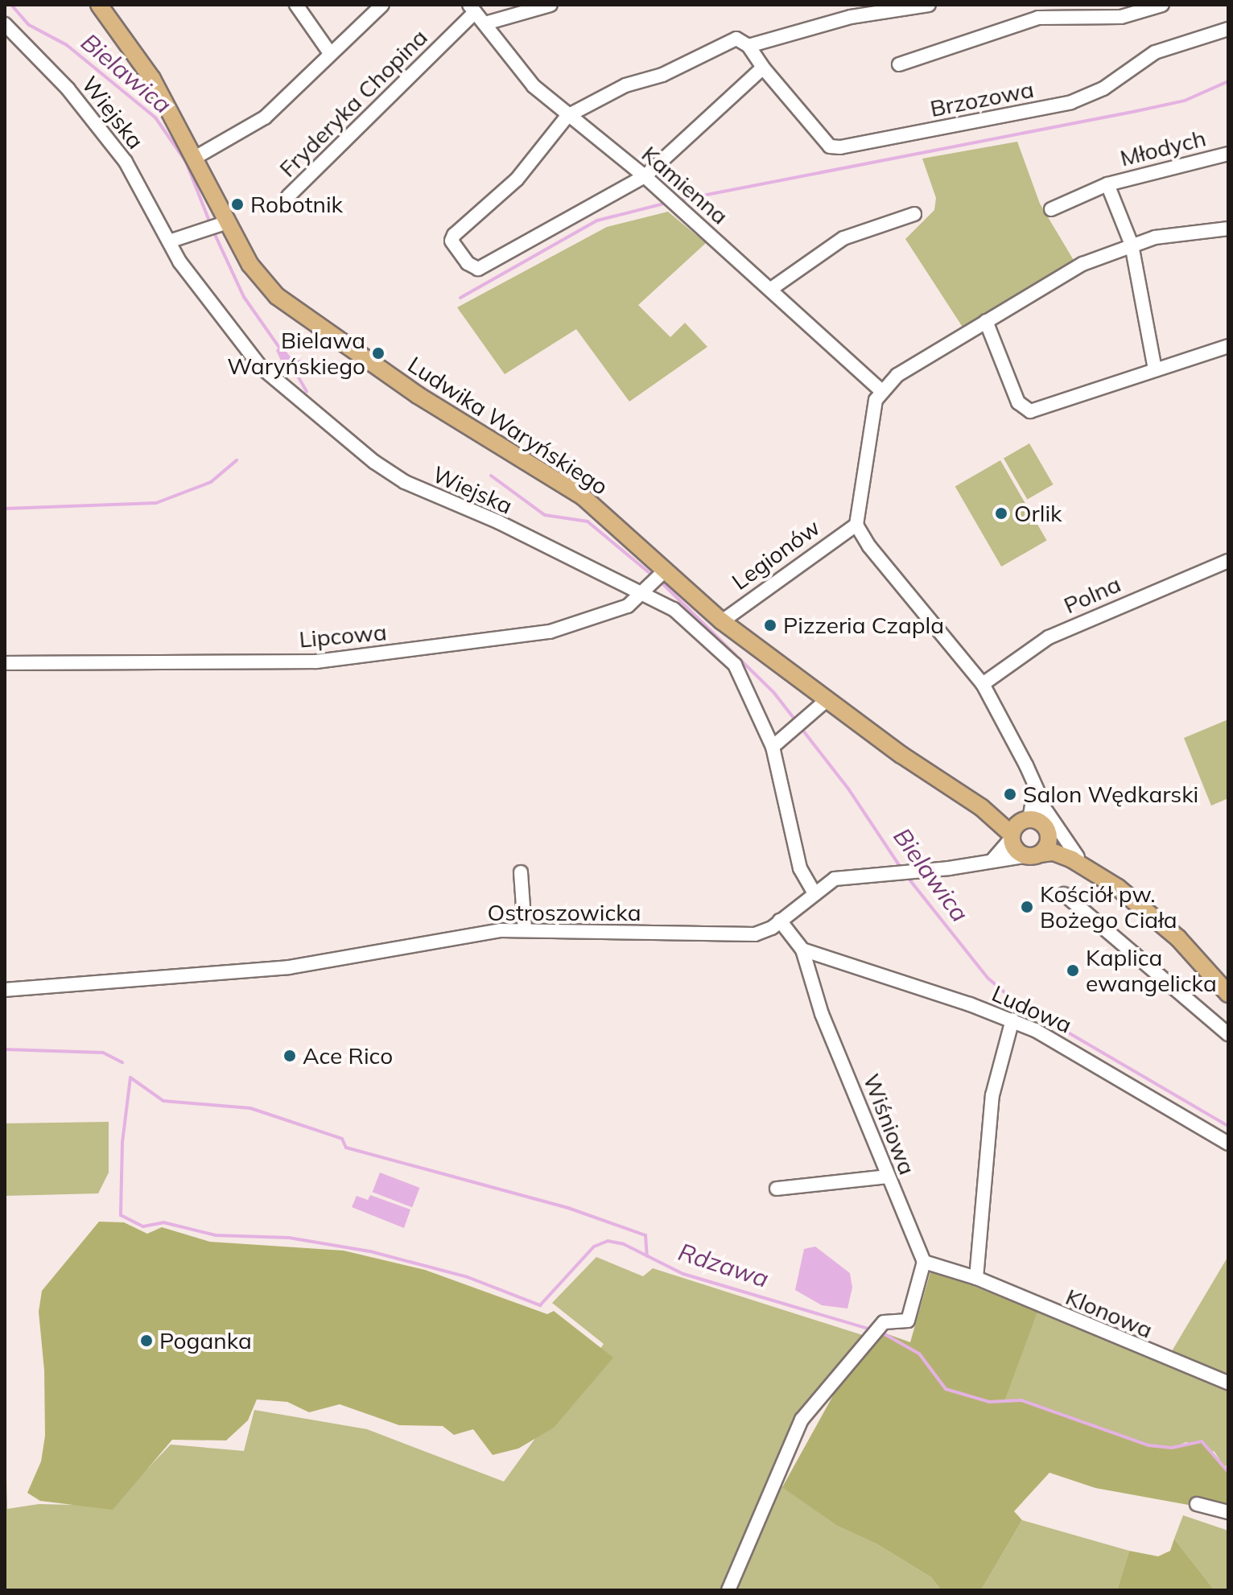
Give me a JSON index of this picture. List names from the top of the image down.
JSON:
{
  "streets": {
    "main road": ["Ludwika Waryńskiego"],
    "street": [
      "Brzozowa",
      "Fryderyka Chopina",
      "Wiejska",
      "Młodych",
      "Kamienna",
      "Legionów",
      "Polna",
      "Lipcowa",
      "Ostroszowicka",
      "Ludowa",
      "Wiśniowa",
      "Klonowa"
    ]
  },
  "crossings": [
    ["Fryderyka Chopina", "Kamienna"],
    ["Wiejska", "Lipcowa"],
    ["Wiejska", "Ostroszowicka"],
    ["Ludwika Waryńskiego", "Legionów"],
    ["Ludwika Waryńskiego", "Lipcowa"],
    ["Ostroszowicka", "Wiśniowa"],
    ["Ludowa", "Wiśniowa"],
    ["Wiśniowa", "Klonowa"]
  ],
  "water": ["Bielawica", "Rdzawa"],
  "places": [
    "Robotnik",
    "Bielawa Waryńskiego",
    "Orlik",
    "Pizzeria Czapla",
    "Salon Wędkarski",
    "Kościół pw. Bożego Ciała",
    "Kaplica ewangelicka",
    "Ace Rico",
    "Poganka"
  ]
}
